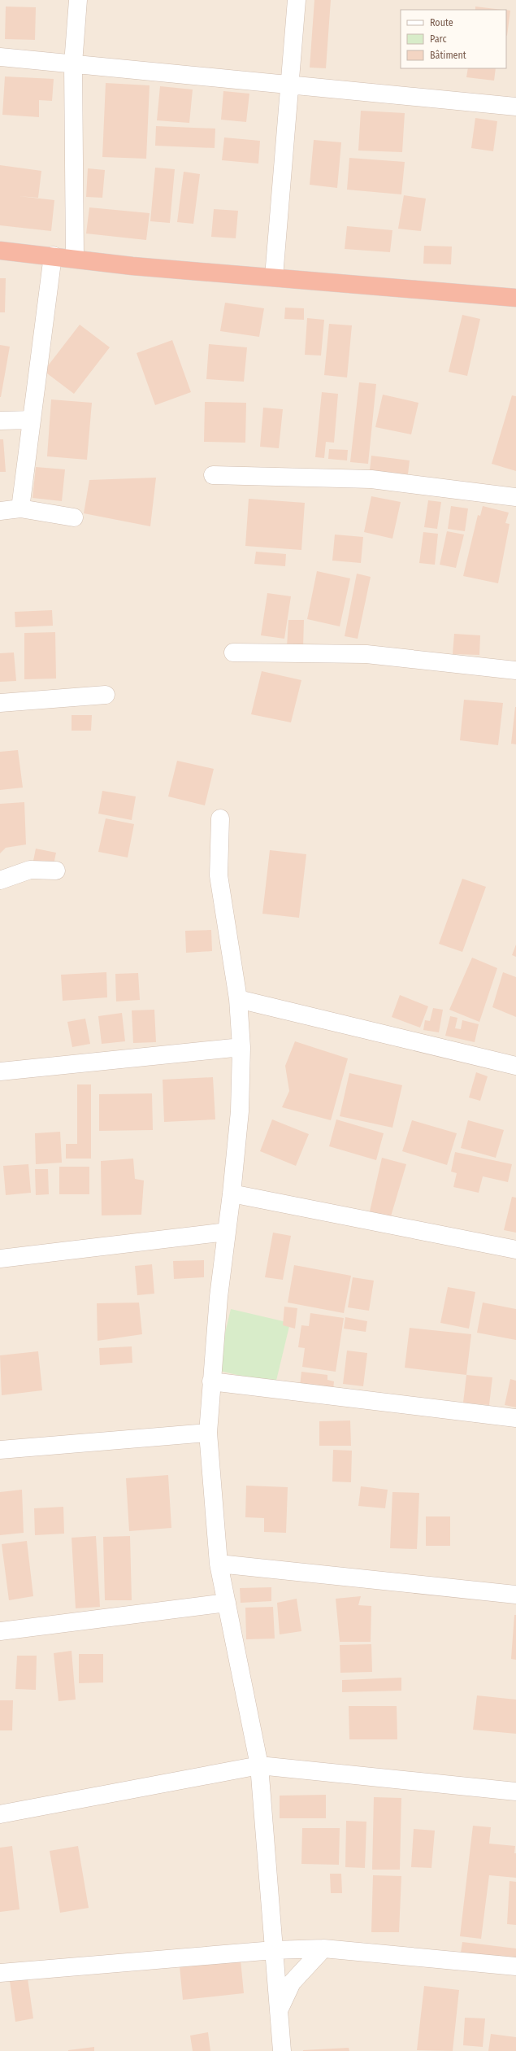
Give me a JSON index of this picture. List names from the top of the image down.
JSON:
{
  "legend": ["Route", "Parc", "Bâtiment"]
}
